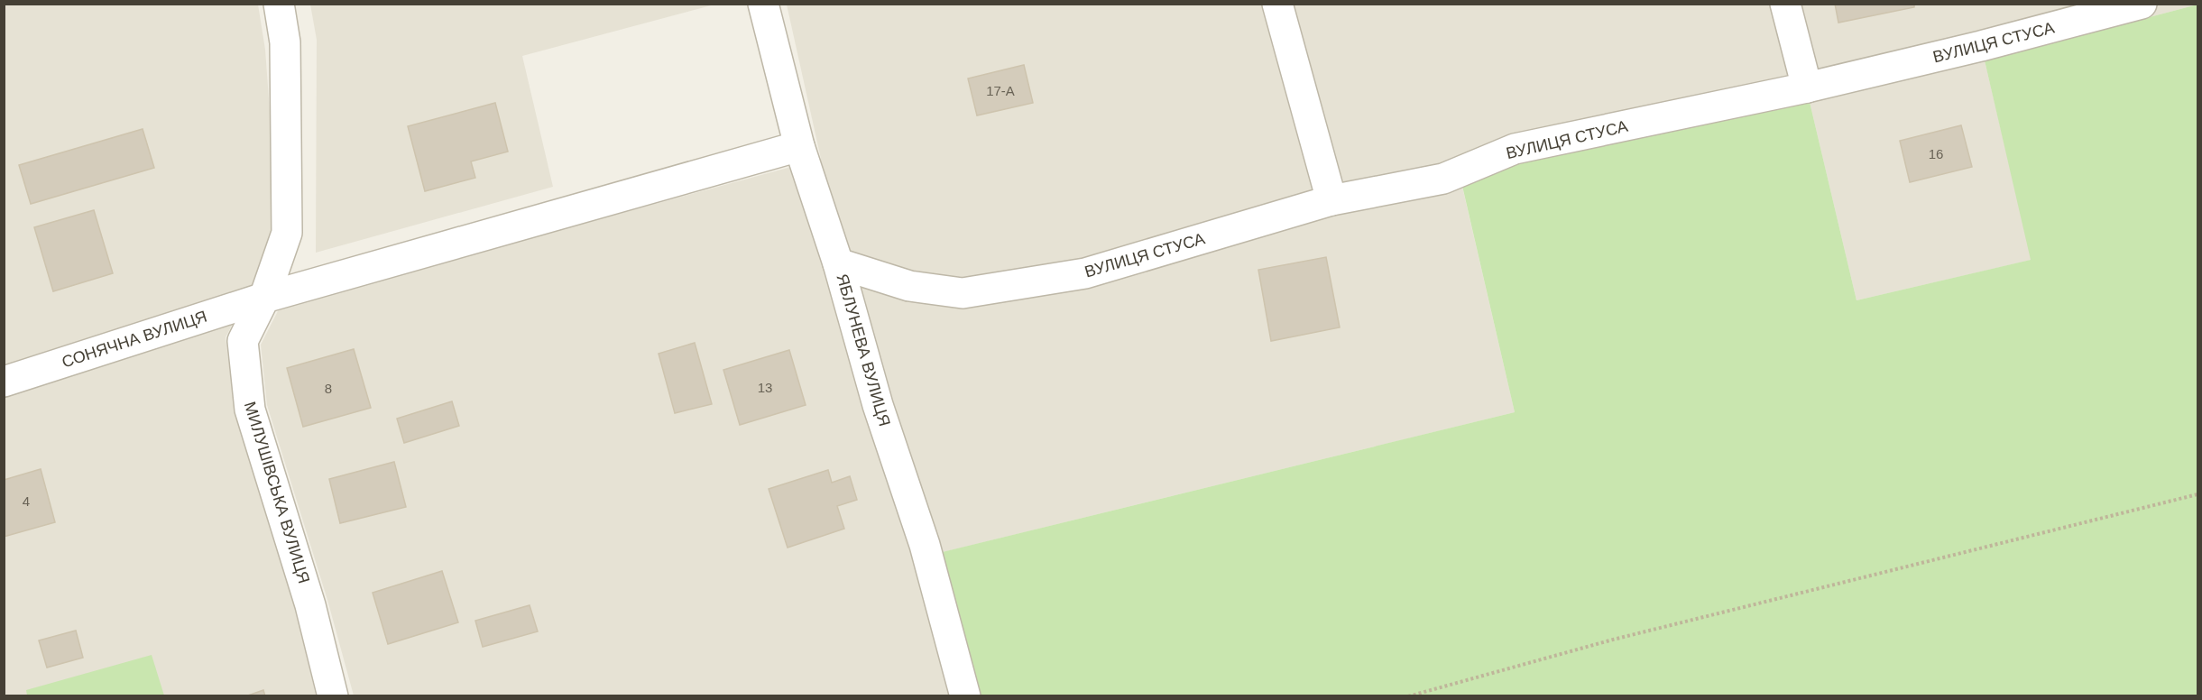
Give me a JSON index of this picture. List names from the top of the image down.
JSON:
{
  "streets": {
    "street": [
      "ВУЛИЦЯ СТУСА",
      "СОНЯЧНА ВУЛИЦЯ",
      "ЯБЛУНЕВА ВУЛИЦЯ",
      "МИЛУШІВСЬКА ВУЛИЦЯ"
    ]
  },
  "crossings": [
    ["ВУЛИЦЯ СТУСА", "ЯБЛУНЕВА ВУЛИЦЯ"],
    ["СОНЯЧНА ВУЛИЦЯ", "ЯБЛУНЕВА ВУЛИЦЯ"],
    ["СОНЯЧНА ВУЛИЦЯ", "МИЛУШІВСЬКА ВУЛИЦЯ"]
  ],
  "house_numbers": [
    "17-А",
    "16",
    "13",
    "8",
    "4"
  ]
}
